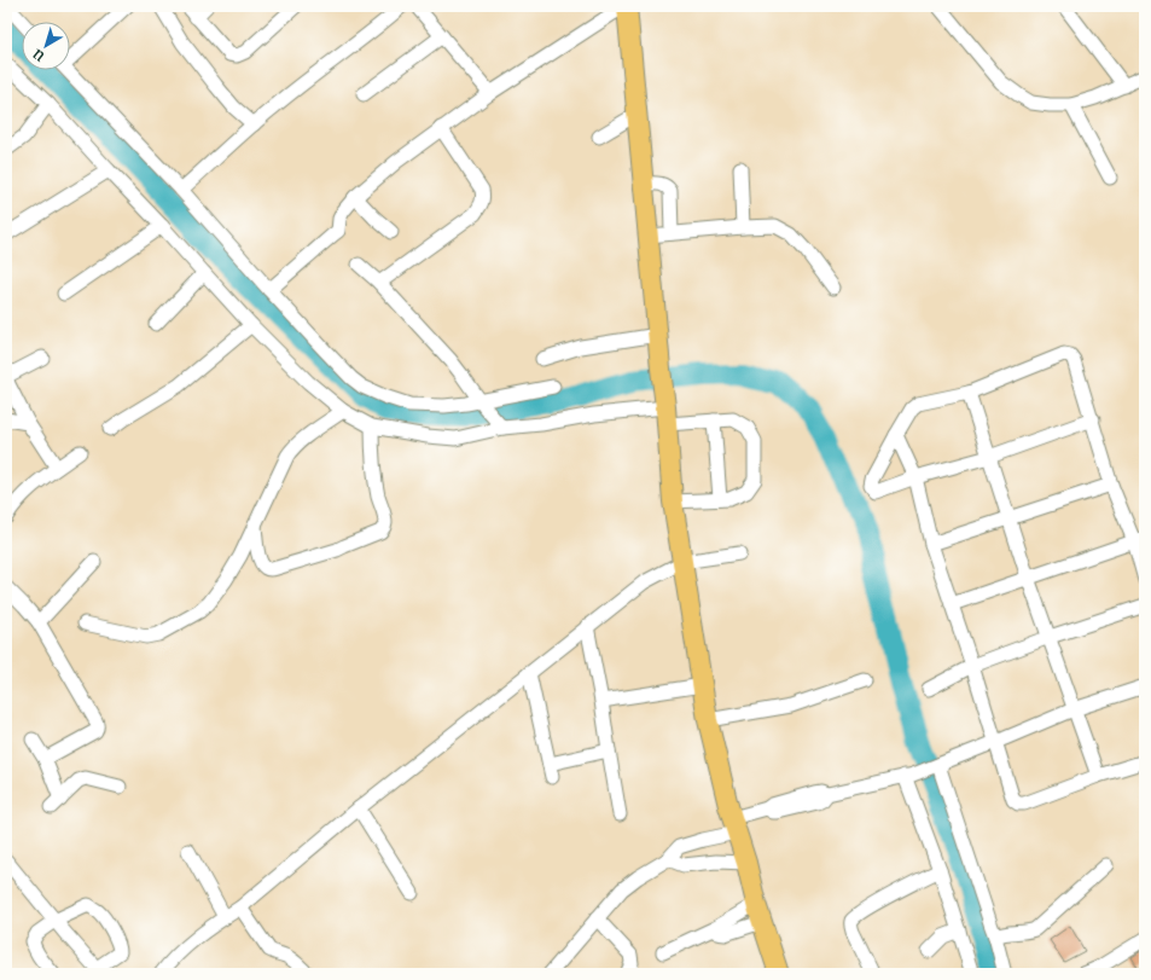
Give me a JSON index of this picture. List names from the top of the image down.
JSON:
{
  "north": "bottom left"
}
